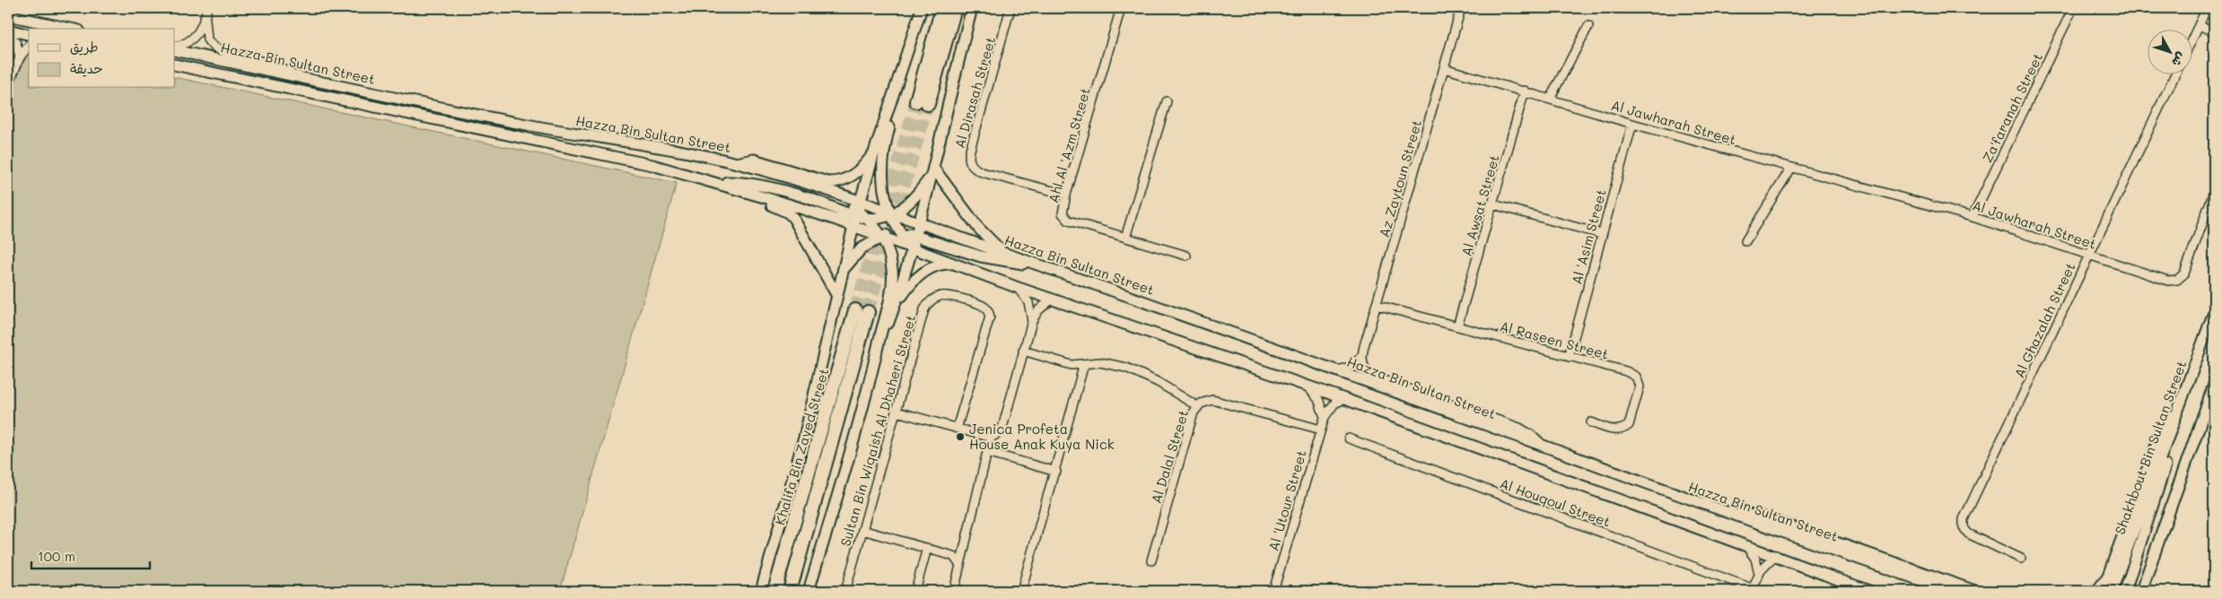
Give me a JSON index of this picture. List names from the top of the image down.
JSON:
{
  "streets": {
    "highway": ["Khalifa Bin Zayed Street"],
    "main road": ["Hazza Bin Sultan Street", "Shakhbout Bin Sultan Street"],
    "street": [
      "Al Dirasah Street",
      "Za'faranah Street",
      "Al Jawharah Street",
      "Ahl Al 'Azm Street",
      "Az Zaytoun Street",
      "Al Awsat Street",
      "Al 'Asim Street",
      "Al Ghazalah Street",
      "Al Raseen Street",
      "Sultan Bin Wiqaish Al Dhaheri Street",
      "Al Dalal Street",
      "Al 'Utour Street",
      "Al Houqoul Street"
    ]
  },
  "crossings": [
    ["Hazza Bin Sultan Street", "Al 'Utour Street"],
    ["Hazza Bin Sultan Street", "Al Houqoul Street"],
    ["Al Dirasah Street", "Ahl Al 'Azm Street"],
    ["Za'faranah Street", "Al Jawharah Street"],
    ["Al Jawharah Street", "Az Zaytoun Street"],
    ["Al Jawharah Street", "Al Awsat Street"],
    ["Al Jawharah Street", "Al 'Asim Street"],
    ["Al Jawharah Street", "Al Ghazalah Street"],
    ["Az Zaytoun Street", "Al Raseen Street"],
    ["Al Awsat Street", "Al Raseen Street"],
    ["Al 'Asim Street", "Al Raseen Street"],
    ["Al Dalal Street", "Al 'Utour Street"]
  ],
  "places": ["Jenica Profeta House Anak Kuya Nick"],
  "legend": ["طريق", "حديقة"],
  "scale_bar": "100 m",
  "north": "bottom right"
}
